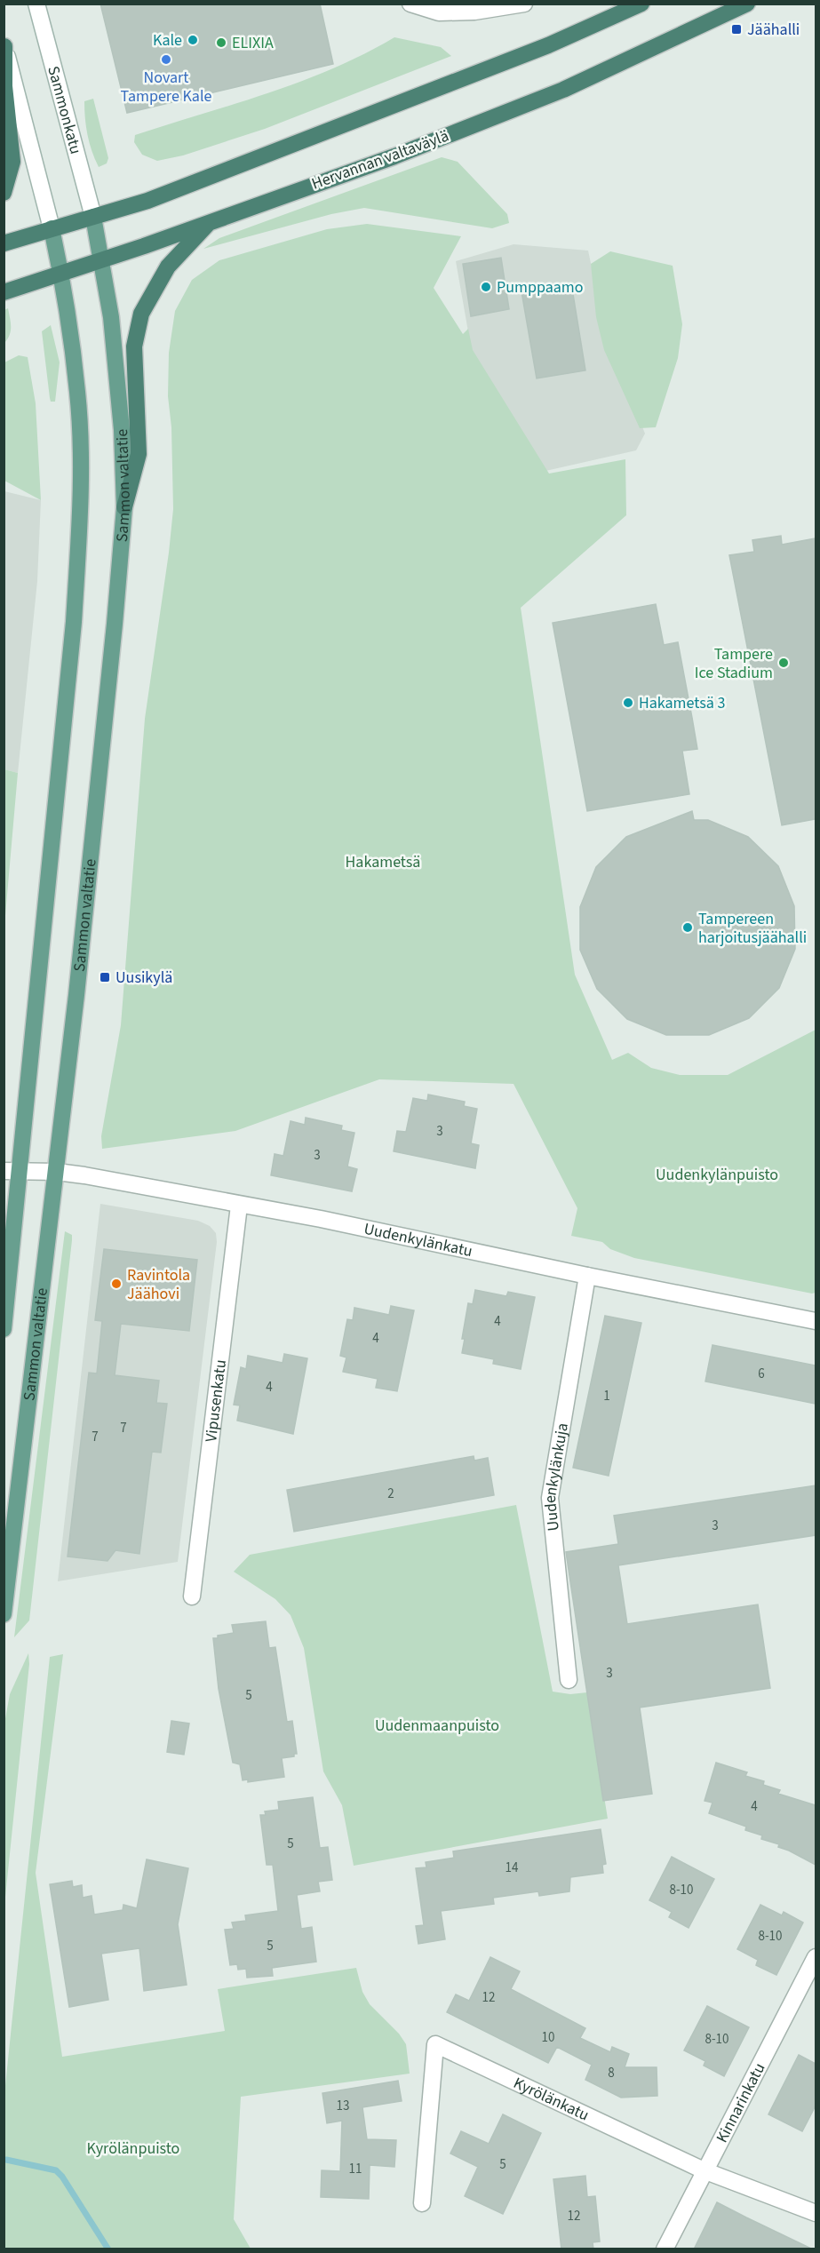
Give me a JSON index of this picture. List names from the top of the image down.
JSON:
{
  "streets": {
    "highway": ["Hervannan valtaväylä"],
    "main road": ["Sammon valtatie"],
    "street": [
      "Sammonkatu",
      "Uudenkylänkatu",
      "Vipusenkatu",
      "Uudenkylänkuja",
      "Kyrölänkatu",
      "Kinnarinkatu"
    ]
  },
  "crossings": [
    ["Sammonkatu", "Sammon valtatie"],
    ["Hervannan valtaväylä", "Sammon valtatie"],
    ["Sammon valtatie", "Uudenkylänkatu"],
    ["Uudenkylänkatu", "Vipusenkatu"],
    ["Uudenkylänkatu", "Uudenkylänkuja"],
    ["Kyrölänkatu", "Kinnarinkatu"]
  ],
  "parks": [
    "Hakametsä",
    "Uudenkylänpuisto",
    "Uudenmaanpuisto",
    "Kyrölänpuisto"
  ],
  "places": {
    "transit": ["Jäähalli", "Uusikylä"],
    "other": [
      "Kale",
      "ELIXIA",
      "Novart Tampere Kale",
      "Pumppaamo",
      "Tampere Ice Stadium",
      "Hakametsä 3",
      "Tampereen harjoitusjäähalli",
      "Ravintola Jäähovi"
    ]
  },
  "house_numbers": [
    "3",
    "3",
    "4",
    "4",
    "6",
    "4",
    "1",
    "7",
    "7",
    "2",
    "3",
    "3",
    "5",
    "4",
    "5",
    "14",
    "8-10",
    "8-10",
    "5",
    "12",
    "10",
    "8-10",
    "8",
    "13",
    "5",
    "11",
    "12"
  ]
}
